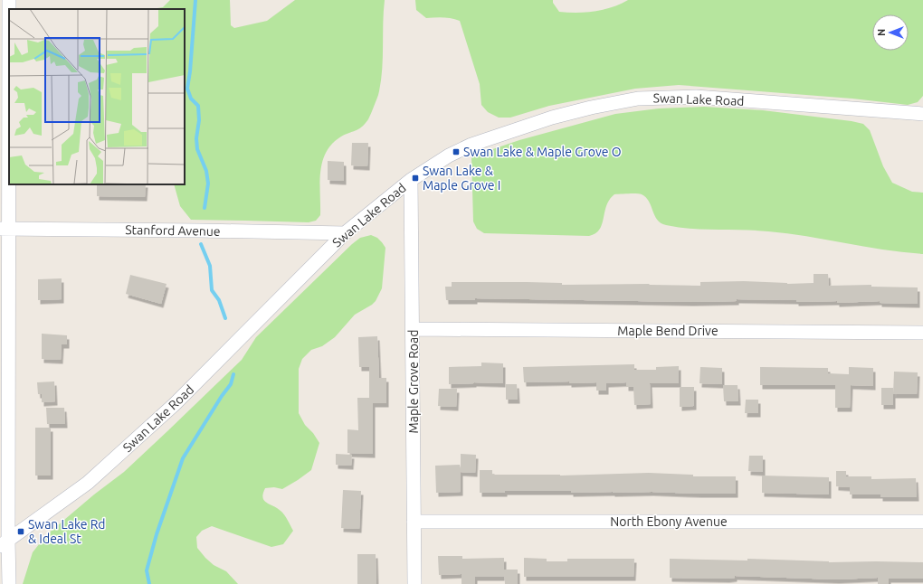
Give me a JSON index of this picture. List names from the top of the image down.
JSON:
{
  "streets": {
    "street": [
      "Swan Lake Road",
      "Stanford Avenue",
      "Maple Bend Drive",
      "Maple Grove Road",
      "North Ebony Avenue"
    ]
  },
  "crossings": [
    ["Swan Lake Road", "Stanford Avenue"],
    ["Swan Lake Road", "Maple Grove Road"],
    ["Maple Bend Drive", "Maple Grove Road"],
    ["Maple Grove Road", "North Ebony Avenue"]
  ],
  "places": {
    "transit": ["Swan Lake & Maple Grove O", "Swan Lake & Maple Grove I", "Swan Lake Rd & Ideal St"]
  },
  "north": "left"
}
